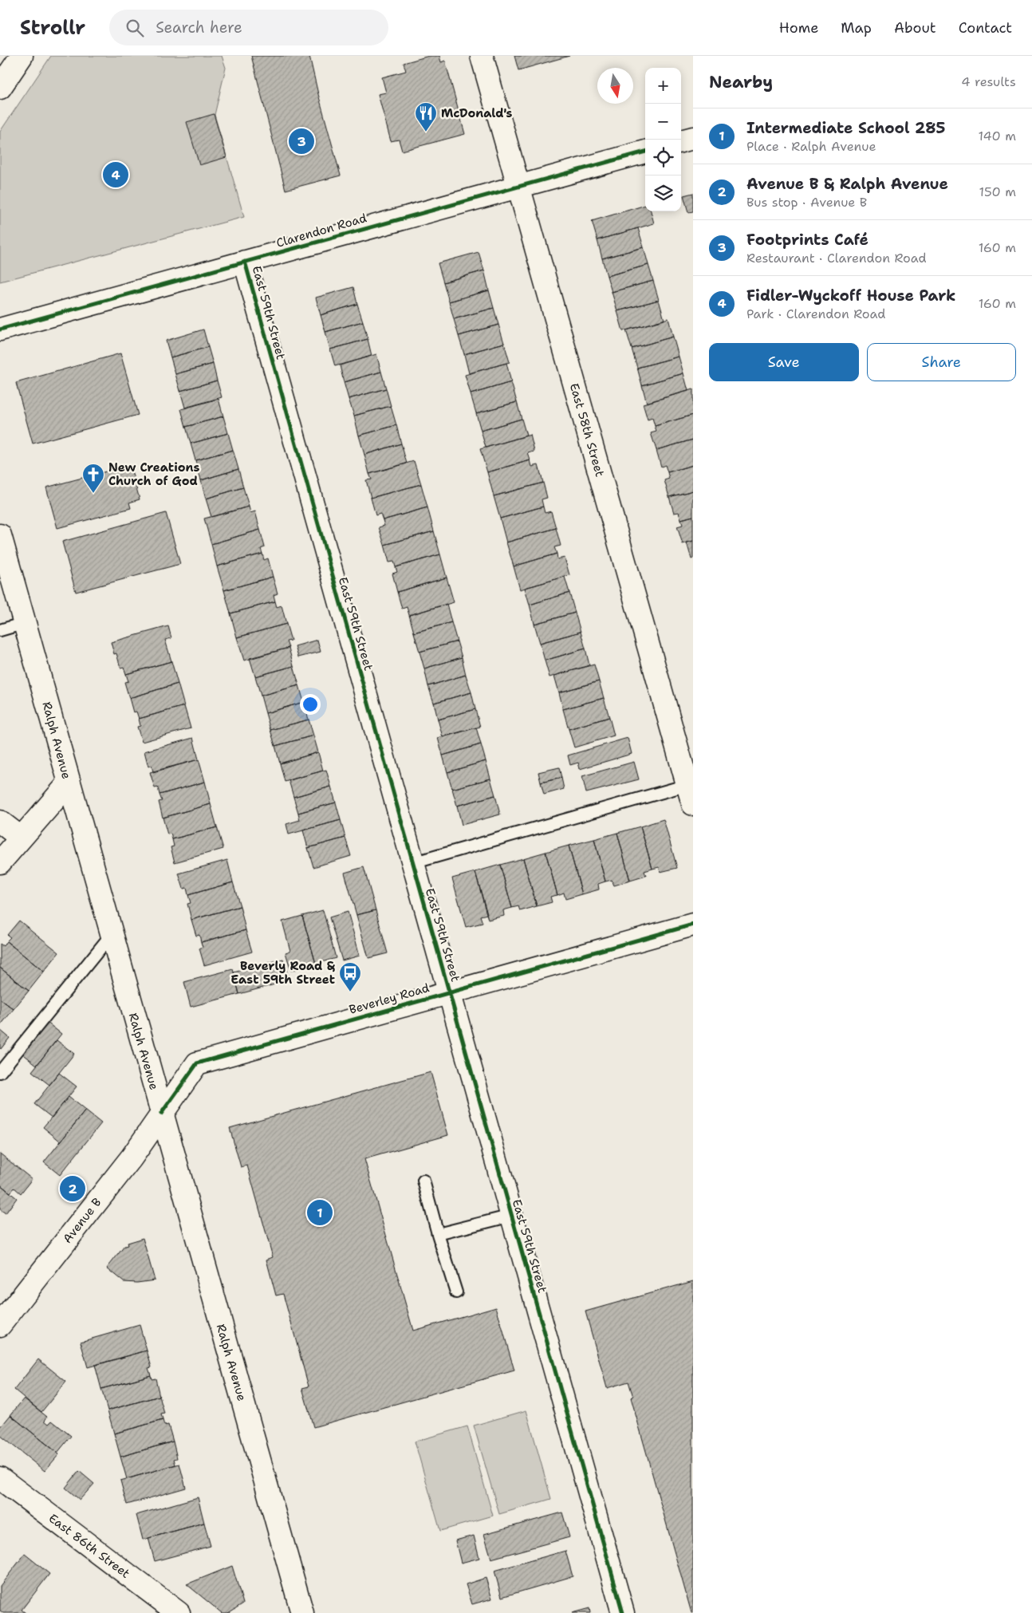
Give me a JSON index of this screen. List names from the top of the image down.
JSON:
{
  "streets": {
    "street": [
      "Clarendon Road",
      "East 59th Street",
      "East 58th Street",
      "Ralph Avenue",
      "Beverley Road",
      "Avenue B",
      "East 86th Street"
    ]
  },
  "crossings": [
    ["Clarendon Road", "East 59th Street"],
    ["Clarendon Road", "East 58th Street"],
    ["East 59th Street", "Beverley Road"],
    ["Ralph Avenue", "Beverley Road"],
    ["Ralph Avenue", "Avenue B"],
    ["Beverley Road", "Avenue B"]
  ],
  "places": {
    "restaurant": ["McDonald's"],
    "church": ["New Creations Church of God"],
    "bus stop": ["Beverly Road & East 59th Street"]
  },
  "north": "bottom",
  "page": {
    "header": "Strollr",
    "search": "Search here",
    "nav": [
      "Home",
      "Map",
      "About",
      "Contact"
    ],
    "heading": ["Nearby", "4 results"],
    "map_buttons": ["+", "−"],
    "list": [
      {
        "mark": "1",
        "name": "Intermediate School 285",
        "note": "Place · Ralph Avenue",
        "value": "140 m"
      },
      {
        "mark": "2",
        "name": "Avenue B & Ralph Avenue",
        "note": "Bus stop · Avenue B",
        "value": "150 m"
      },
      {
        "mark": "3",
        "name": "Footprints Café",
        "note": "Restaurant · Clarendon Road",
        "value": "160 m"
      },
      {
        "mark": "4",
        "name": "Fidler-Wyckoff House Park",
        "note": "Park · Clarendon Road",
        "value": "160 m"
      }
    ],
    "pins": [
      "3",
      "4",
      "2",
      "1"
    ],
    "buttons": ["Save", "Share"]
  }
}
